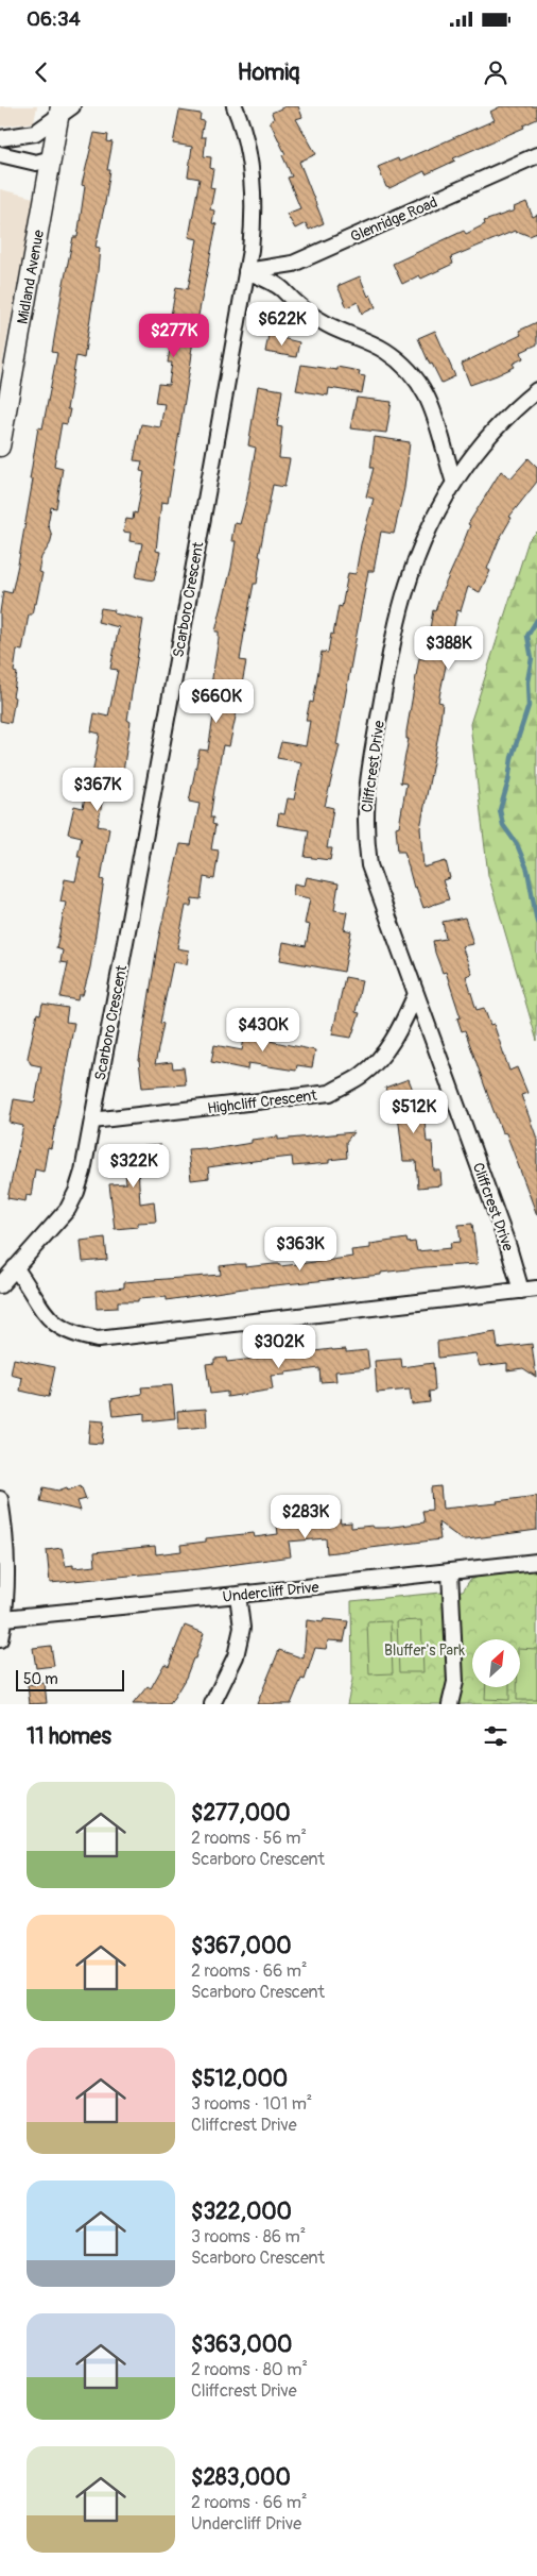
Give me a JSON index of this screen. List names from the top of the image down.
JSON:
{
  "streets": {
    "street": [
      "Glenridge Road",
      "Midland Avenue",
      "Scarboro Crescent",
      "Cliffcrest Drive",
      "Highcliff Crescent",
      "Undercliff Drive"
    ]
  },
  "crossings": [
    ["Glenridge Road", "Scarboro Crescent"],
    ["Scarboro Crescent", "Highcliff Crescent"],
    ["Cliffcrest Drive", "Highcliff Crescent"]
  ],
  "parks": ["Bluffer's Park"],
  "scale_bar": "50 m",
  "north": "top right",
  "page": {
    "status": "06:34",
    "header": "Homiq",
    "price": [
      "$622K",
      "$277K",
      "$388K",
      "$660K",
      "$367K",
      "$430K",
      "$512K",
      "$322K",
      "$363K",
      "$302K",
      "$283K"
    ],
    "scale": "50 m",
    "heading": "11 homes",
    "list": [
      {
        "name": "$277,000",
        "note": "2 rooms · 56 m² · Scarboro Crescent"
      },
      {
        "name": "$367,000",
        "note": "2 rooms · 66 m² · Scarboro Crescent"
      },
      {
        "name": "$512,000",
        "note": "3 rooms · 101 m² · Cliffcrest Drive"
      },
      {
        "name": "$322,000",
        "note": "3 rooms · 86 m² · Scarboro Crescent"
      },
      {
        "name": "$363,000",
        "note": "2 rooms · 80 m² · Cliffcrest Drive"
      },
      {
        "name": "$283,000",
        "note": "2 rooms · 66 m² · Undercliff Drive"
      }
    ]
  }
}
